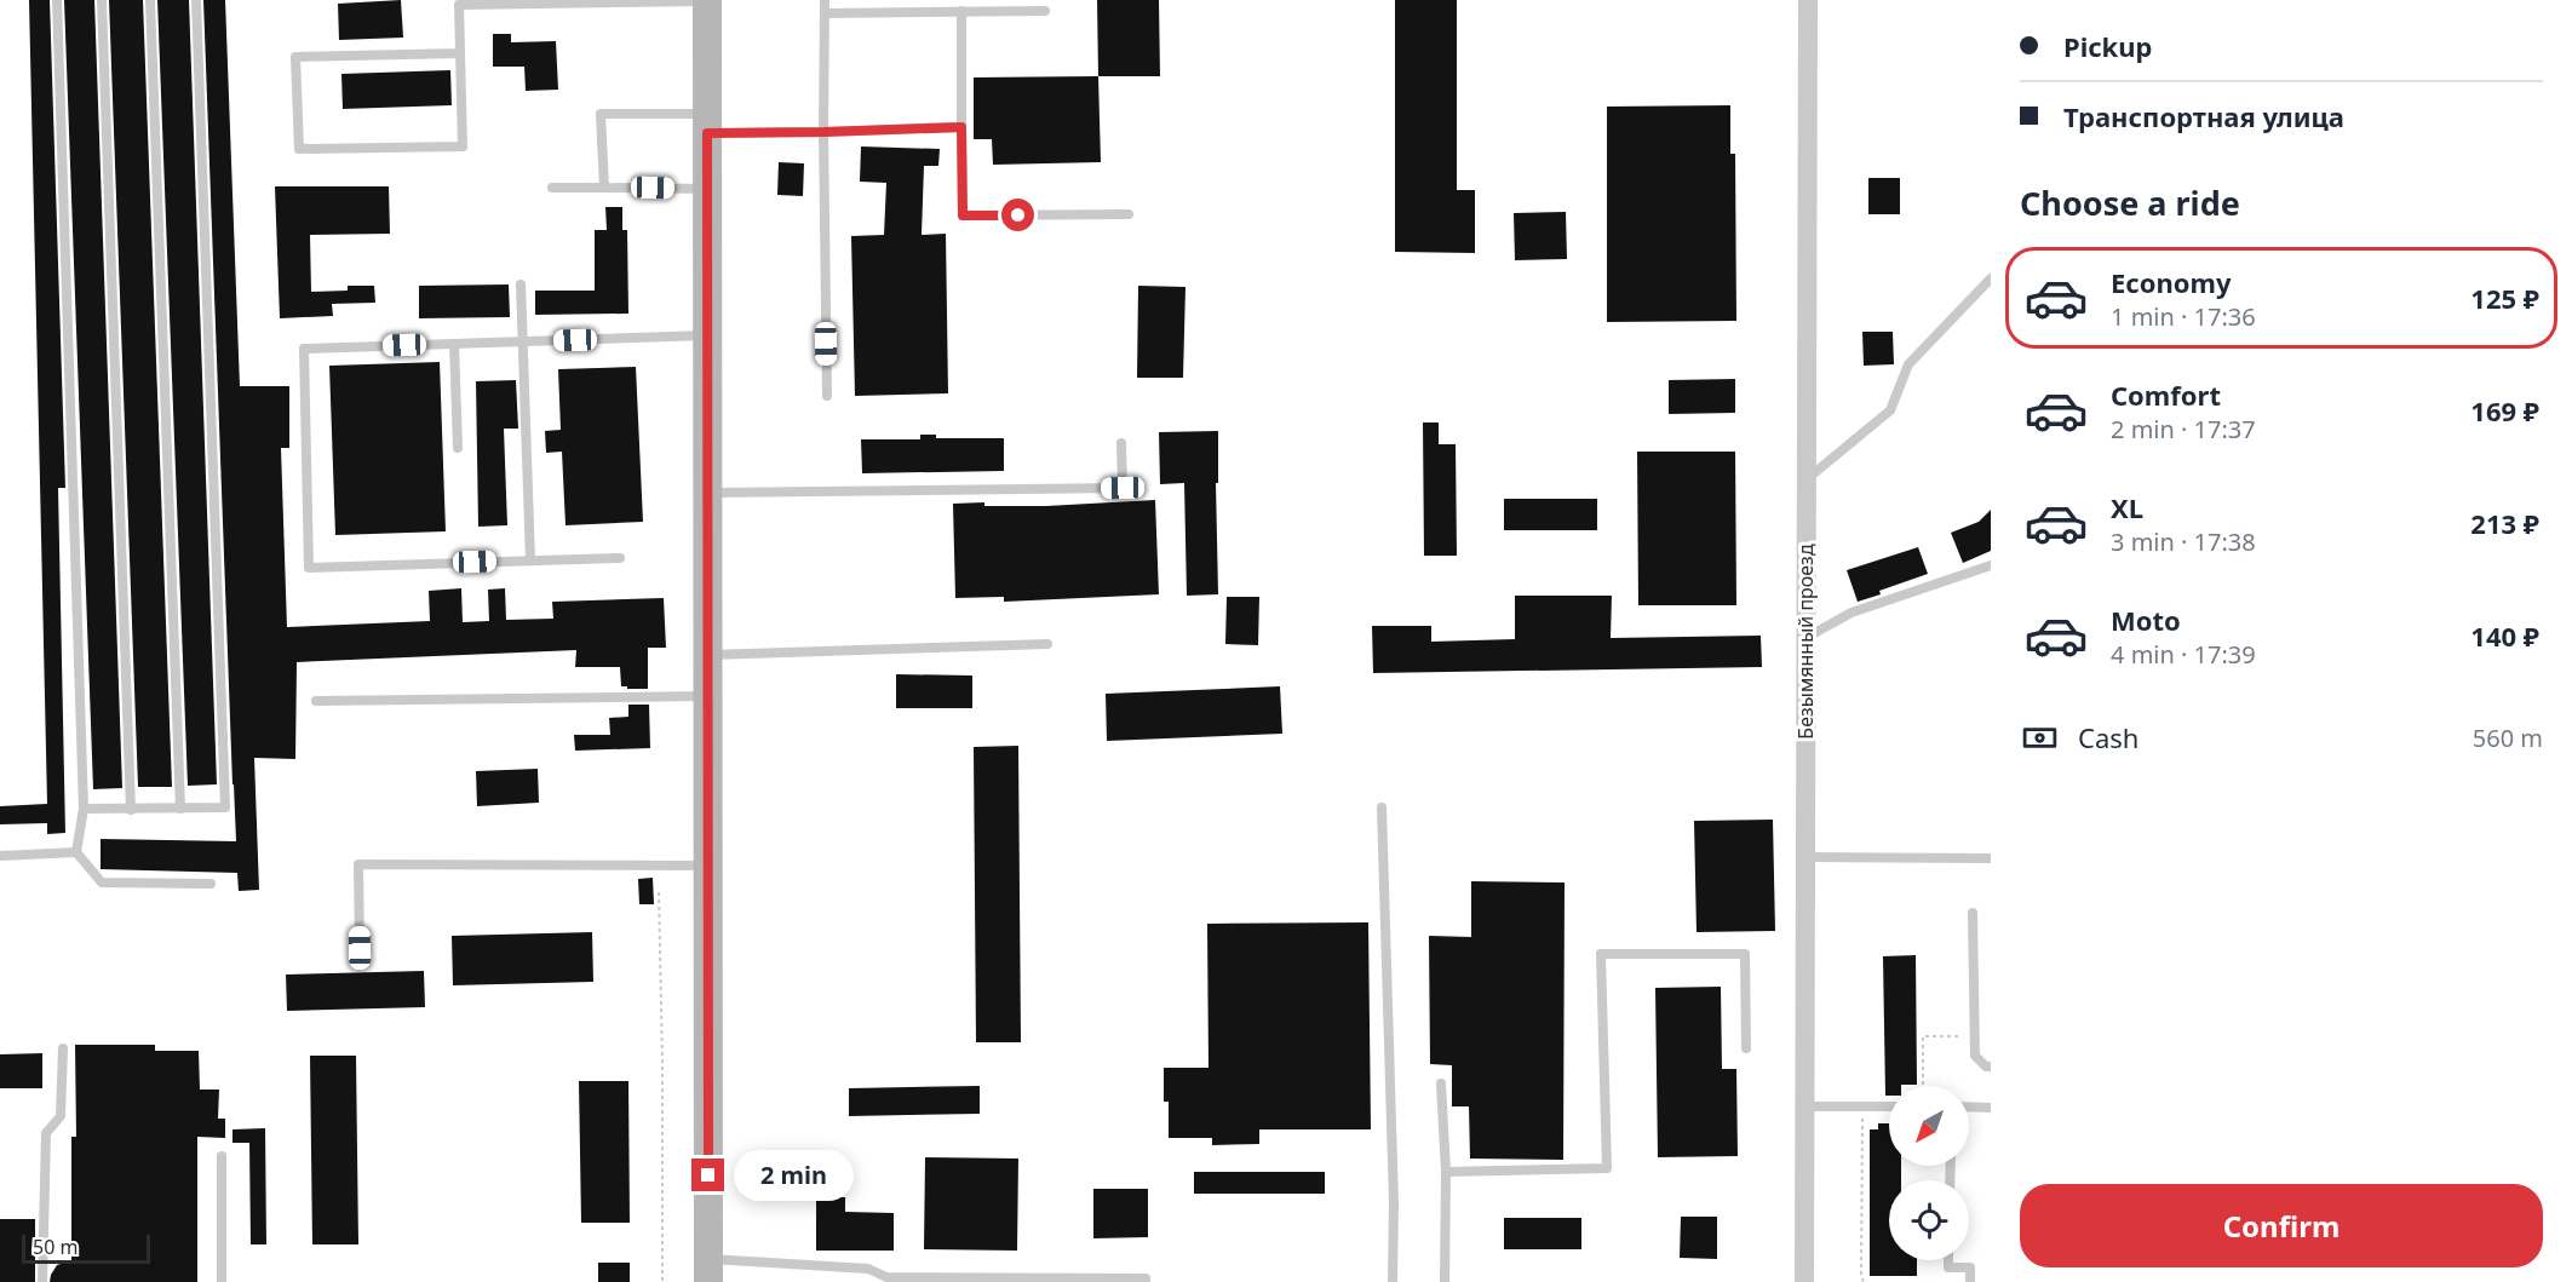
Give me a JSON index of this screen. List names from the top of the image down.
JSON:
{
  "streets": {
    "street": ["Безымянный проезд"]
  },
  "scale_bar": "50 m",
  "north": "bottom left",
  "page": {
    "banner": ["Pickup", "Транспортная улица"],
    "heading": "Choose a ride",
    "list": [
      {
        "name": "Economy",
        "note": "1 min · 17:36",
        "value": "125 ₽"
      },
      {
        "name": "Comfort",
        "note": "2 min · 17:37",
        "value": "169 ₽"
      },
      {
        "name": "XL",
        "note": "3 min · 17:38",
        "value": "213 ₽"
      },
      {
        "name": "Moto",
        "note": "4 min · 17:39",
        "value": "140 ₽"
      }
    ],
    "pay": ["Cash", "560 m"],
    "bubble": "2 min",
    "buttons": "Confirm",
    "scale": "50 m"
  }
}
